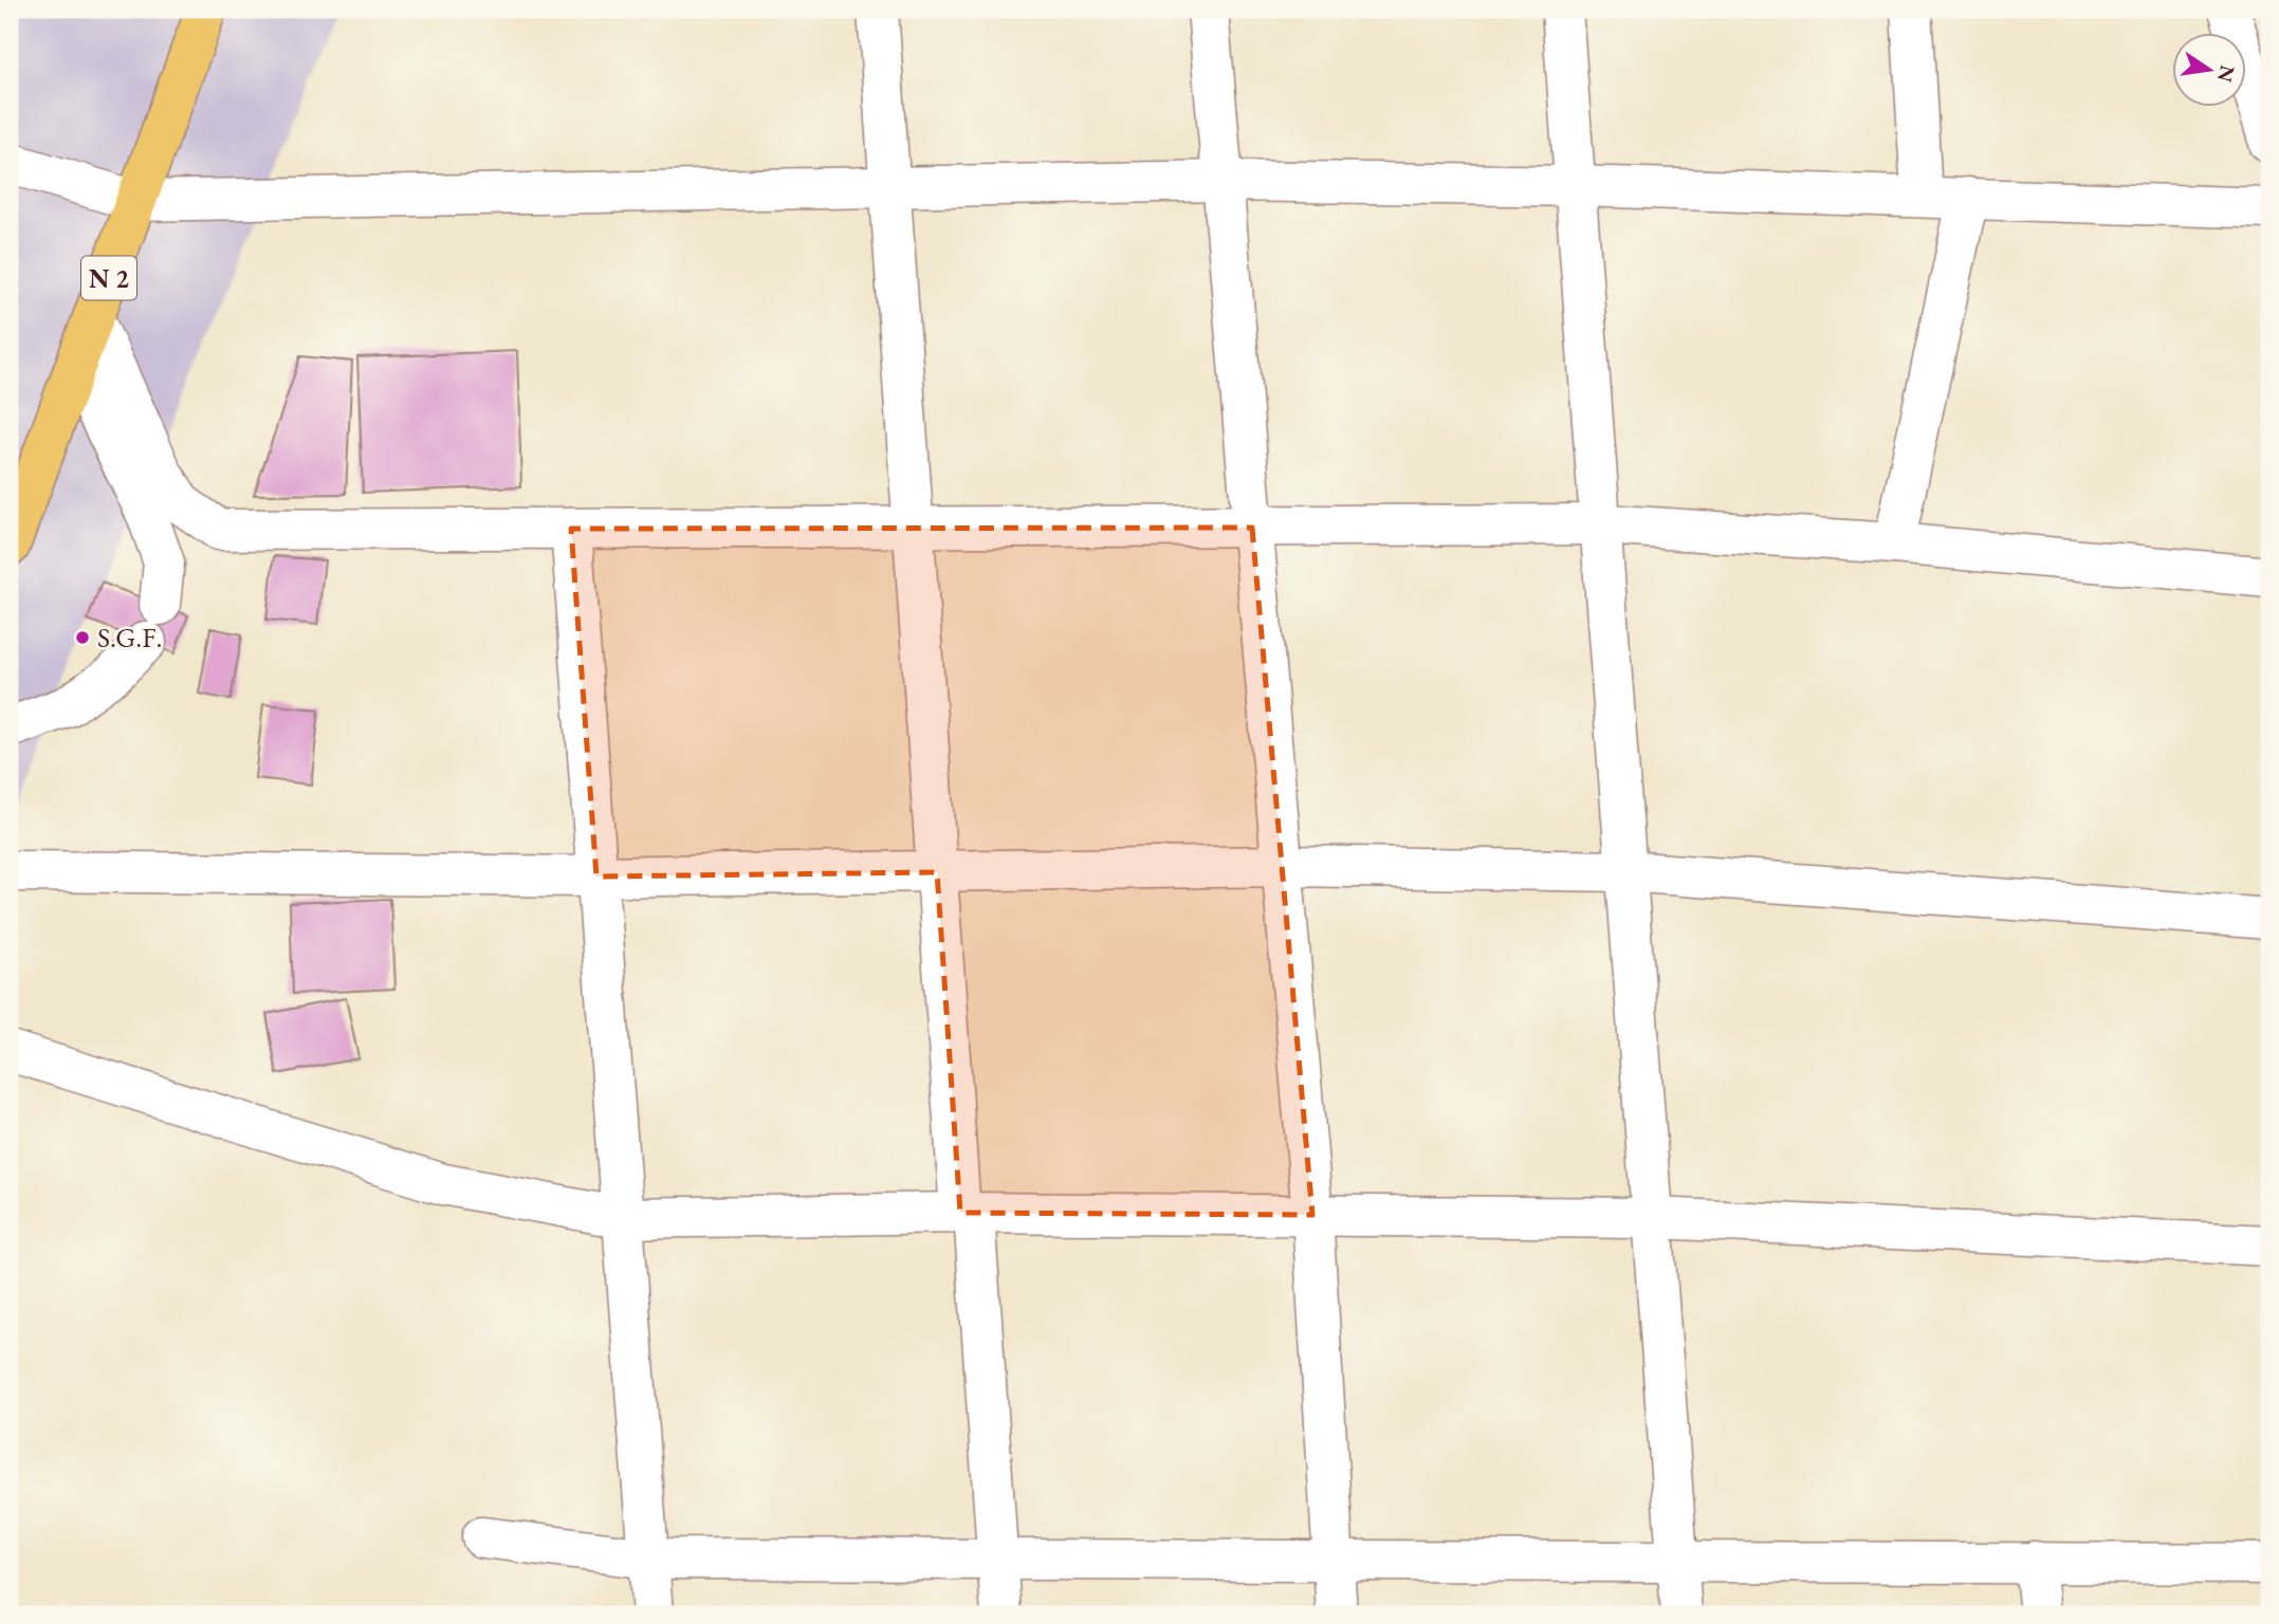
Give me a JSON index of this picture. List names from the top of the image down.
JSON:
{
  "streets": {
    "highway": ["N 2"]
  },
  "places": ["S.G.F."],
  "north": "right"
}
